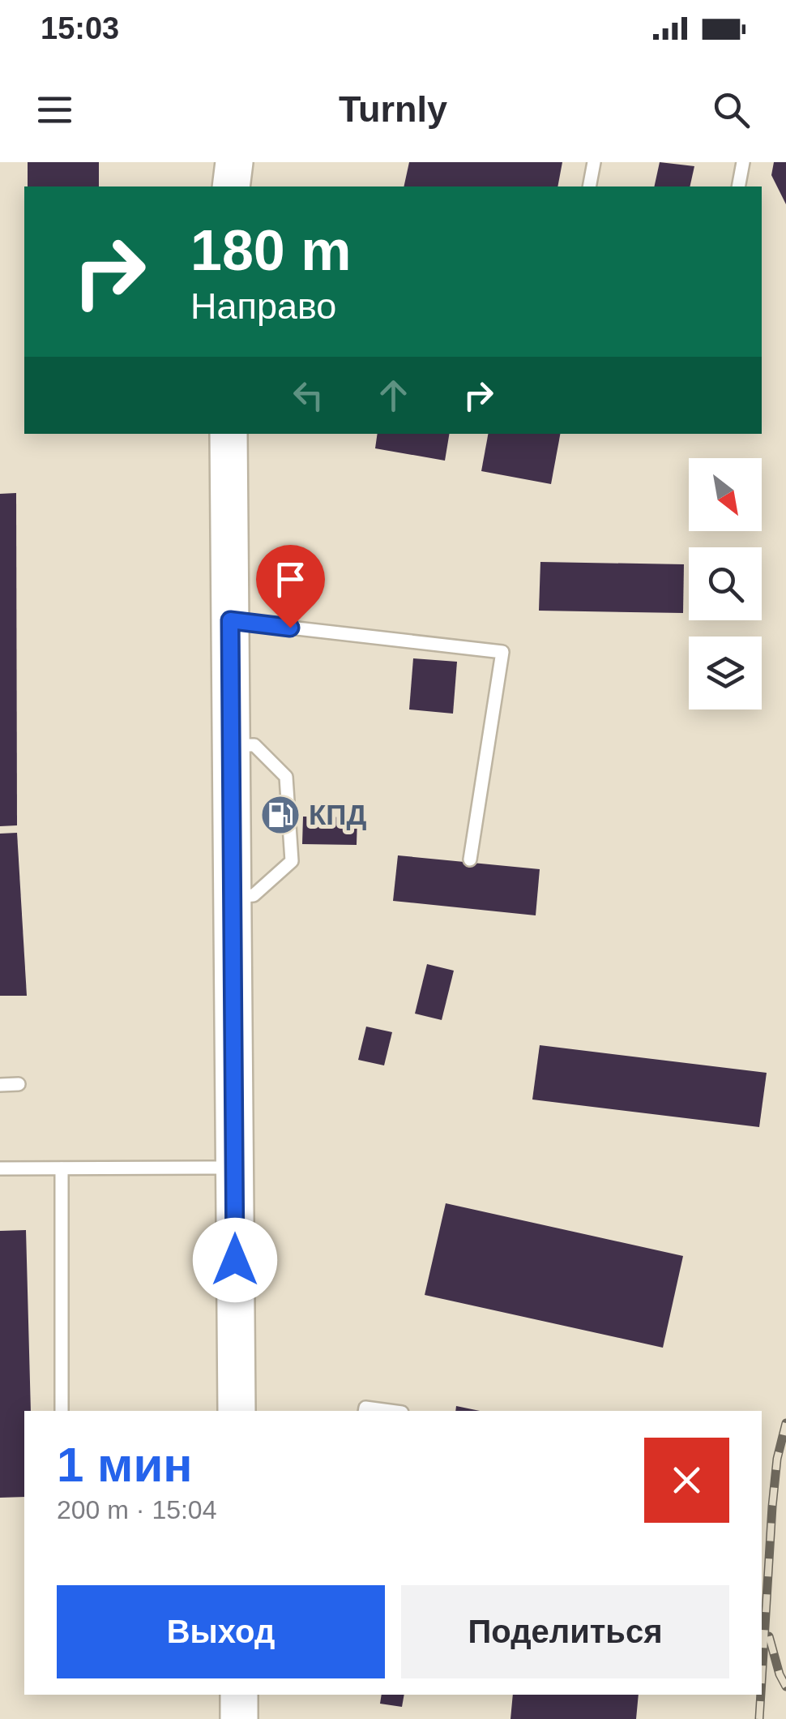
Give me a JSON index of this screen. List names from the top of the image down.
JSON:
{
  "places": {
    "fuel station": ["КПД"]
  },
  "north": "bottom right",
  "page": {
    "status": "15:03",
    "header": "Turnly",
    "turn": ["180 m", "Направо"],
    "heading": ["1 мин", "200 m · 15:04"],
    "buttons": ["Выход", "Поделиться"]
  }
}
